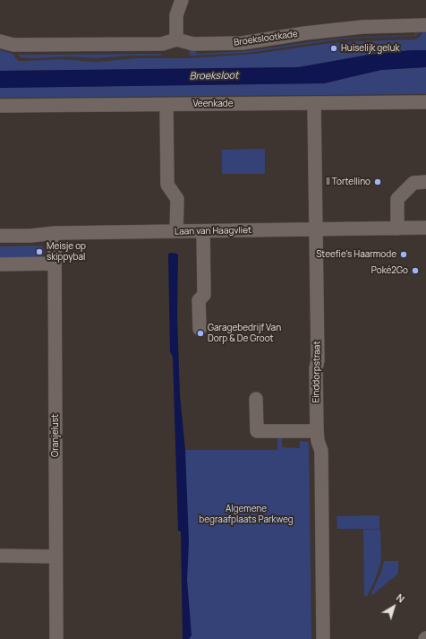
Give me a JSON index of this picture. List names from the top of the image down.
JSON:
{
  "streets": {
    "street": [
      "Broekslootkade",
      "Veenkade",
      "Laan van Haagvliet",
      "Einddorpstraat",
      "Oranjelust"
    ]
  },
  "crossings": [
    ["Veenkade", "Einddorpstraat"],
    ["Laan van Haagvliet", "Einddorpstraat"],
    ["Laan van Haagvliet", "Oranjelust"]
  ],
  "water": ["Broeksloot"],
  "parks": ["Algemene begraafplaats Parkweg"],
  "places": [
    "Huiselijk geluk",
    "Il Tortellino",
    "Meisje op skippybal",
    "Steefie's Haarmode",
    "Poké2Go",
    "Garagebedrijf Van Dorp & De Groot"
  ],
  "north": "top right"
}
